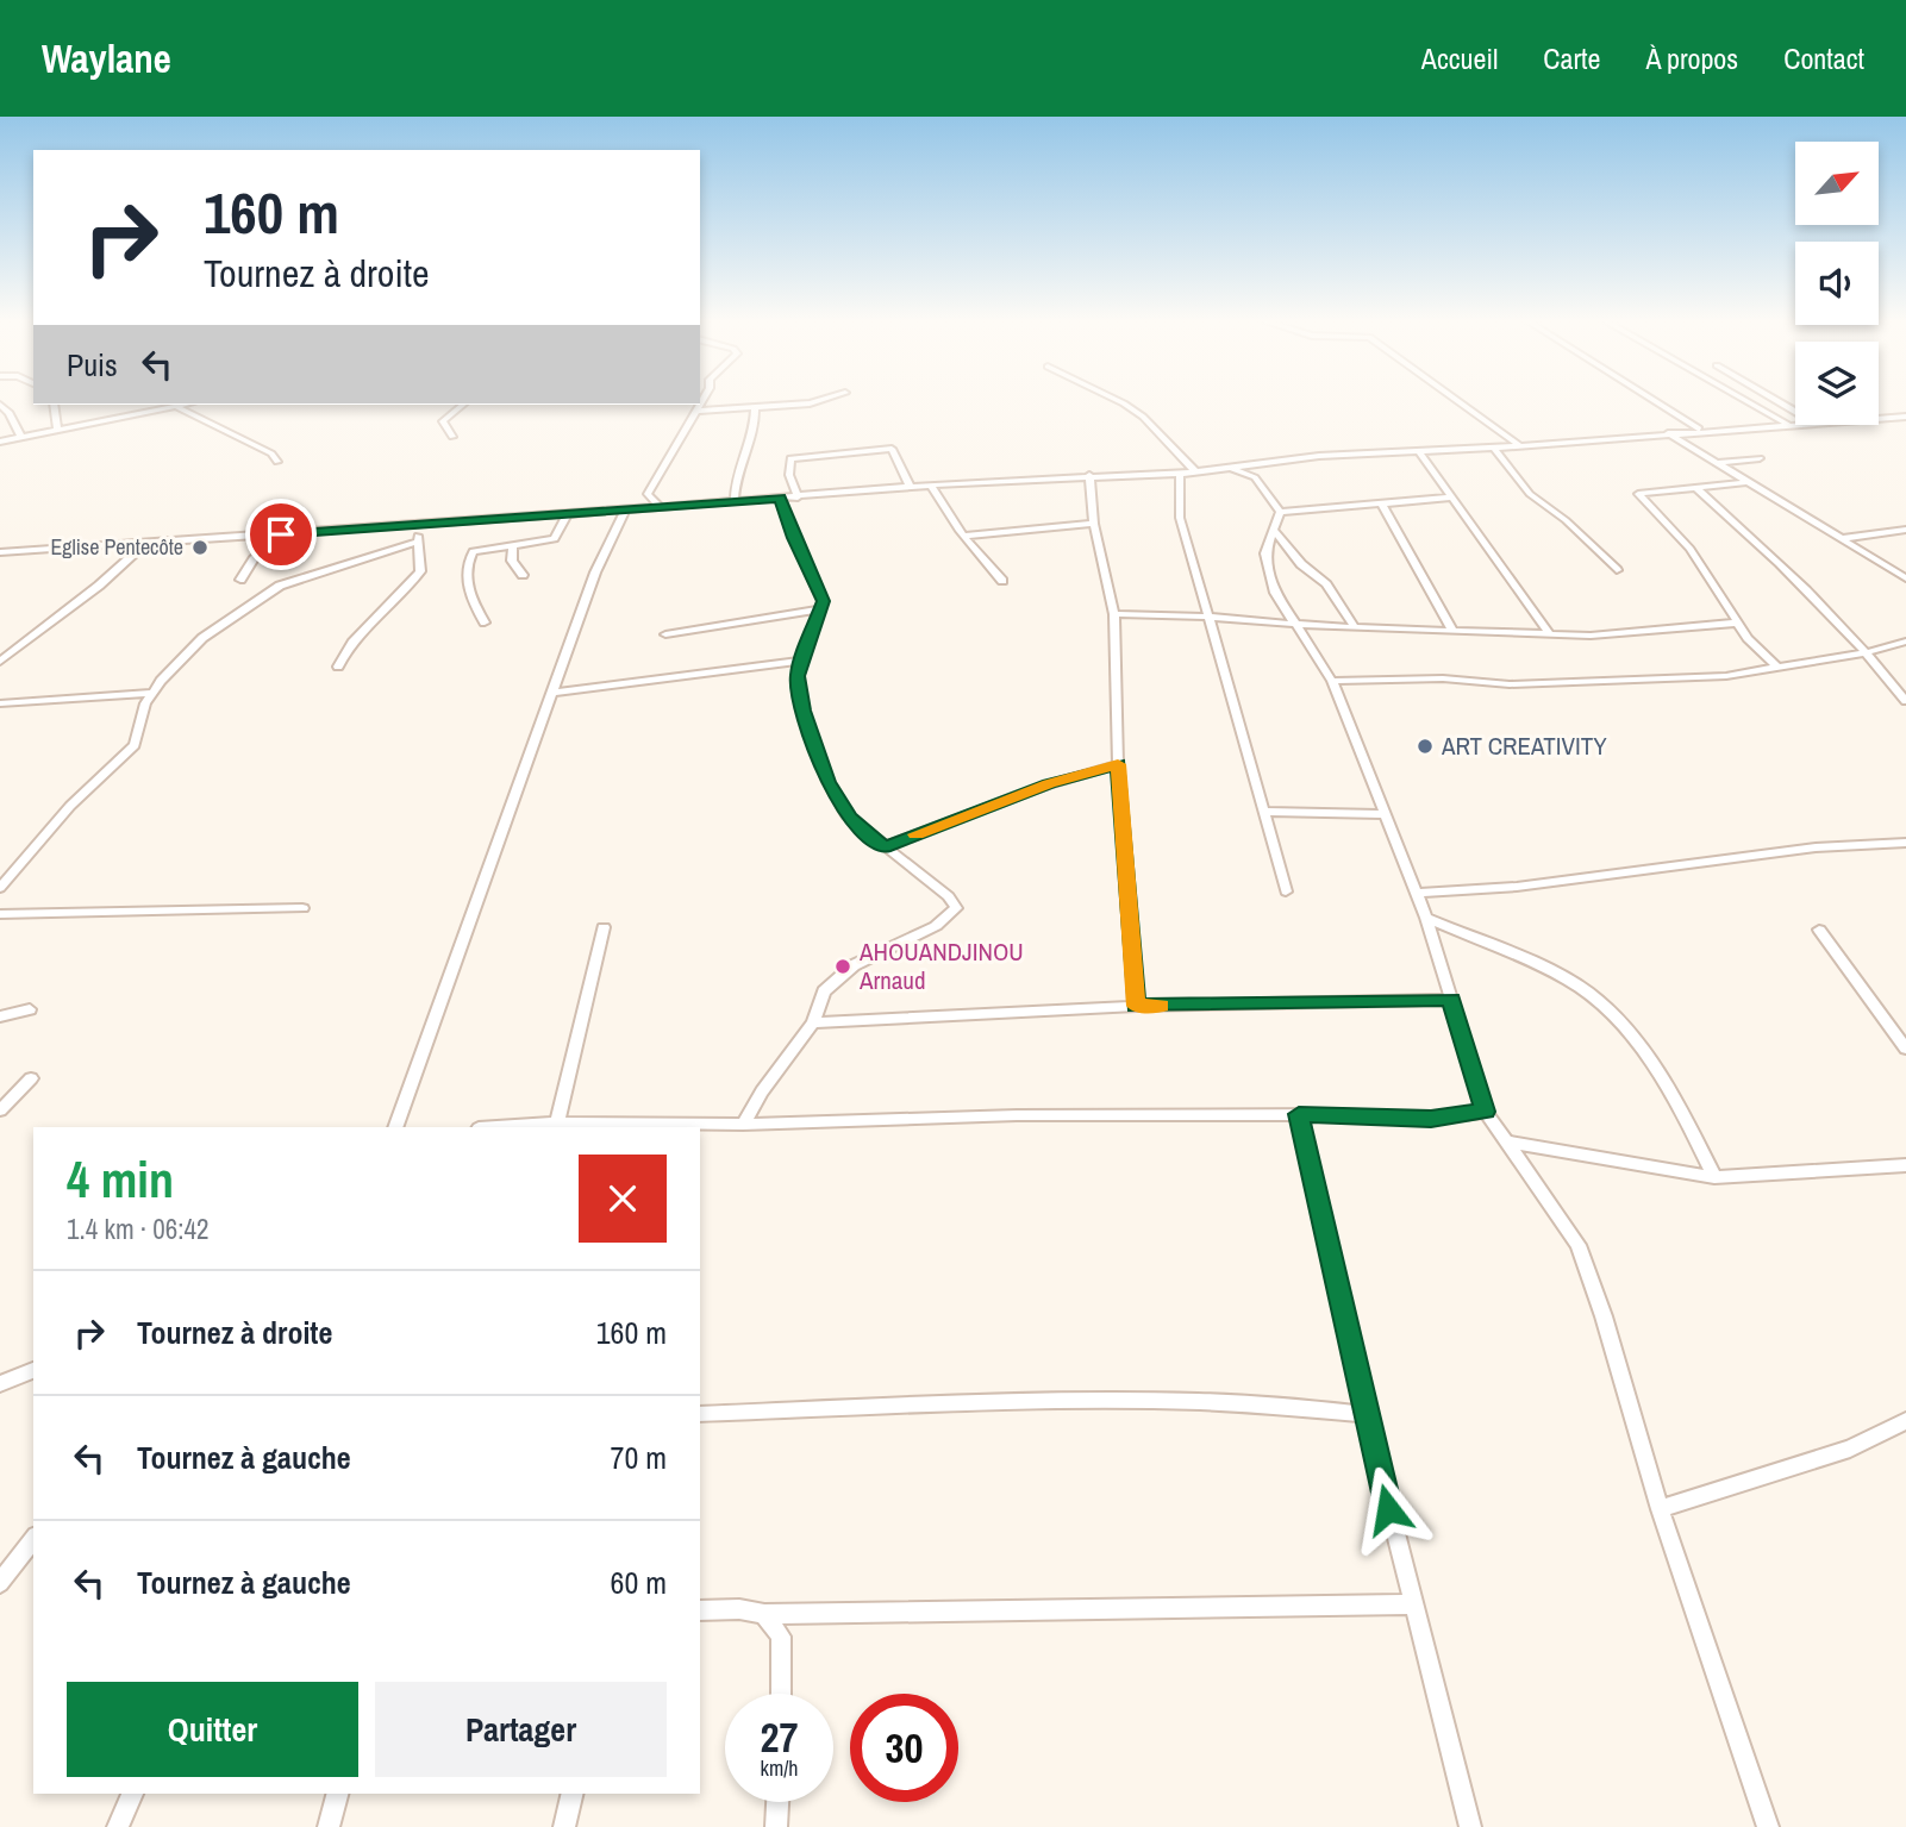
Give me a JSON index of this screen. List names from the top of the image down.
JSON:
{
  "places": ["Eglise Pentecôte", "ART CREATIVITY", "AHOUANDJINOU Arnaud"],
  "north": "top right",
  "page": {
    "header": "Waylane",
    "nav": [
      "Accueil",
      "Carte",
      "À propos",
      "Contact"
    ],
    "turn": ["160 m", "Tournez à droite"],
    "then": "Puis",
    "heading": ["4 min", "1.4 km · 06:42"],
    "list": [
      {
        "name": "Tournez à droite",
        "value": "160 m"
      },
      {
        "name": "Tournez à gauche",
        "value": "70 m"
      },
      {
        "name": "Tournez à gauche",
        "value": "60 m"
      }
    ],
    "buttons": ["Quitter", "Partager"],
    "speed": "27 km/h",
    "limit": "30"
  }
}
